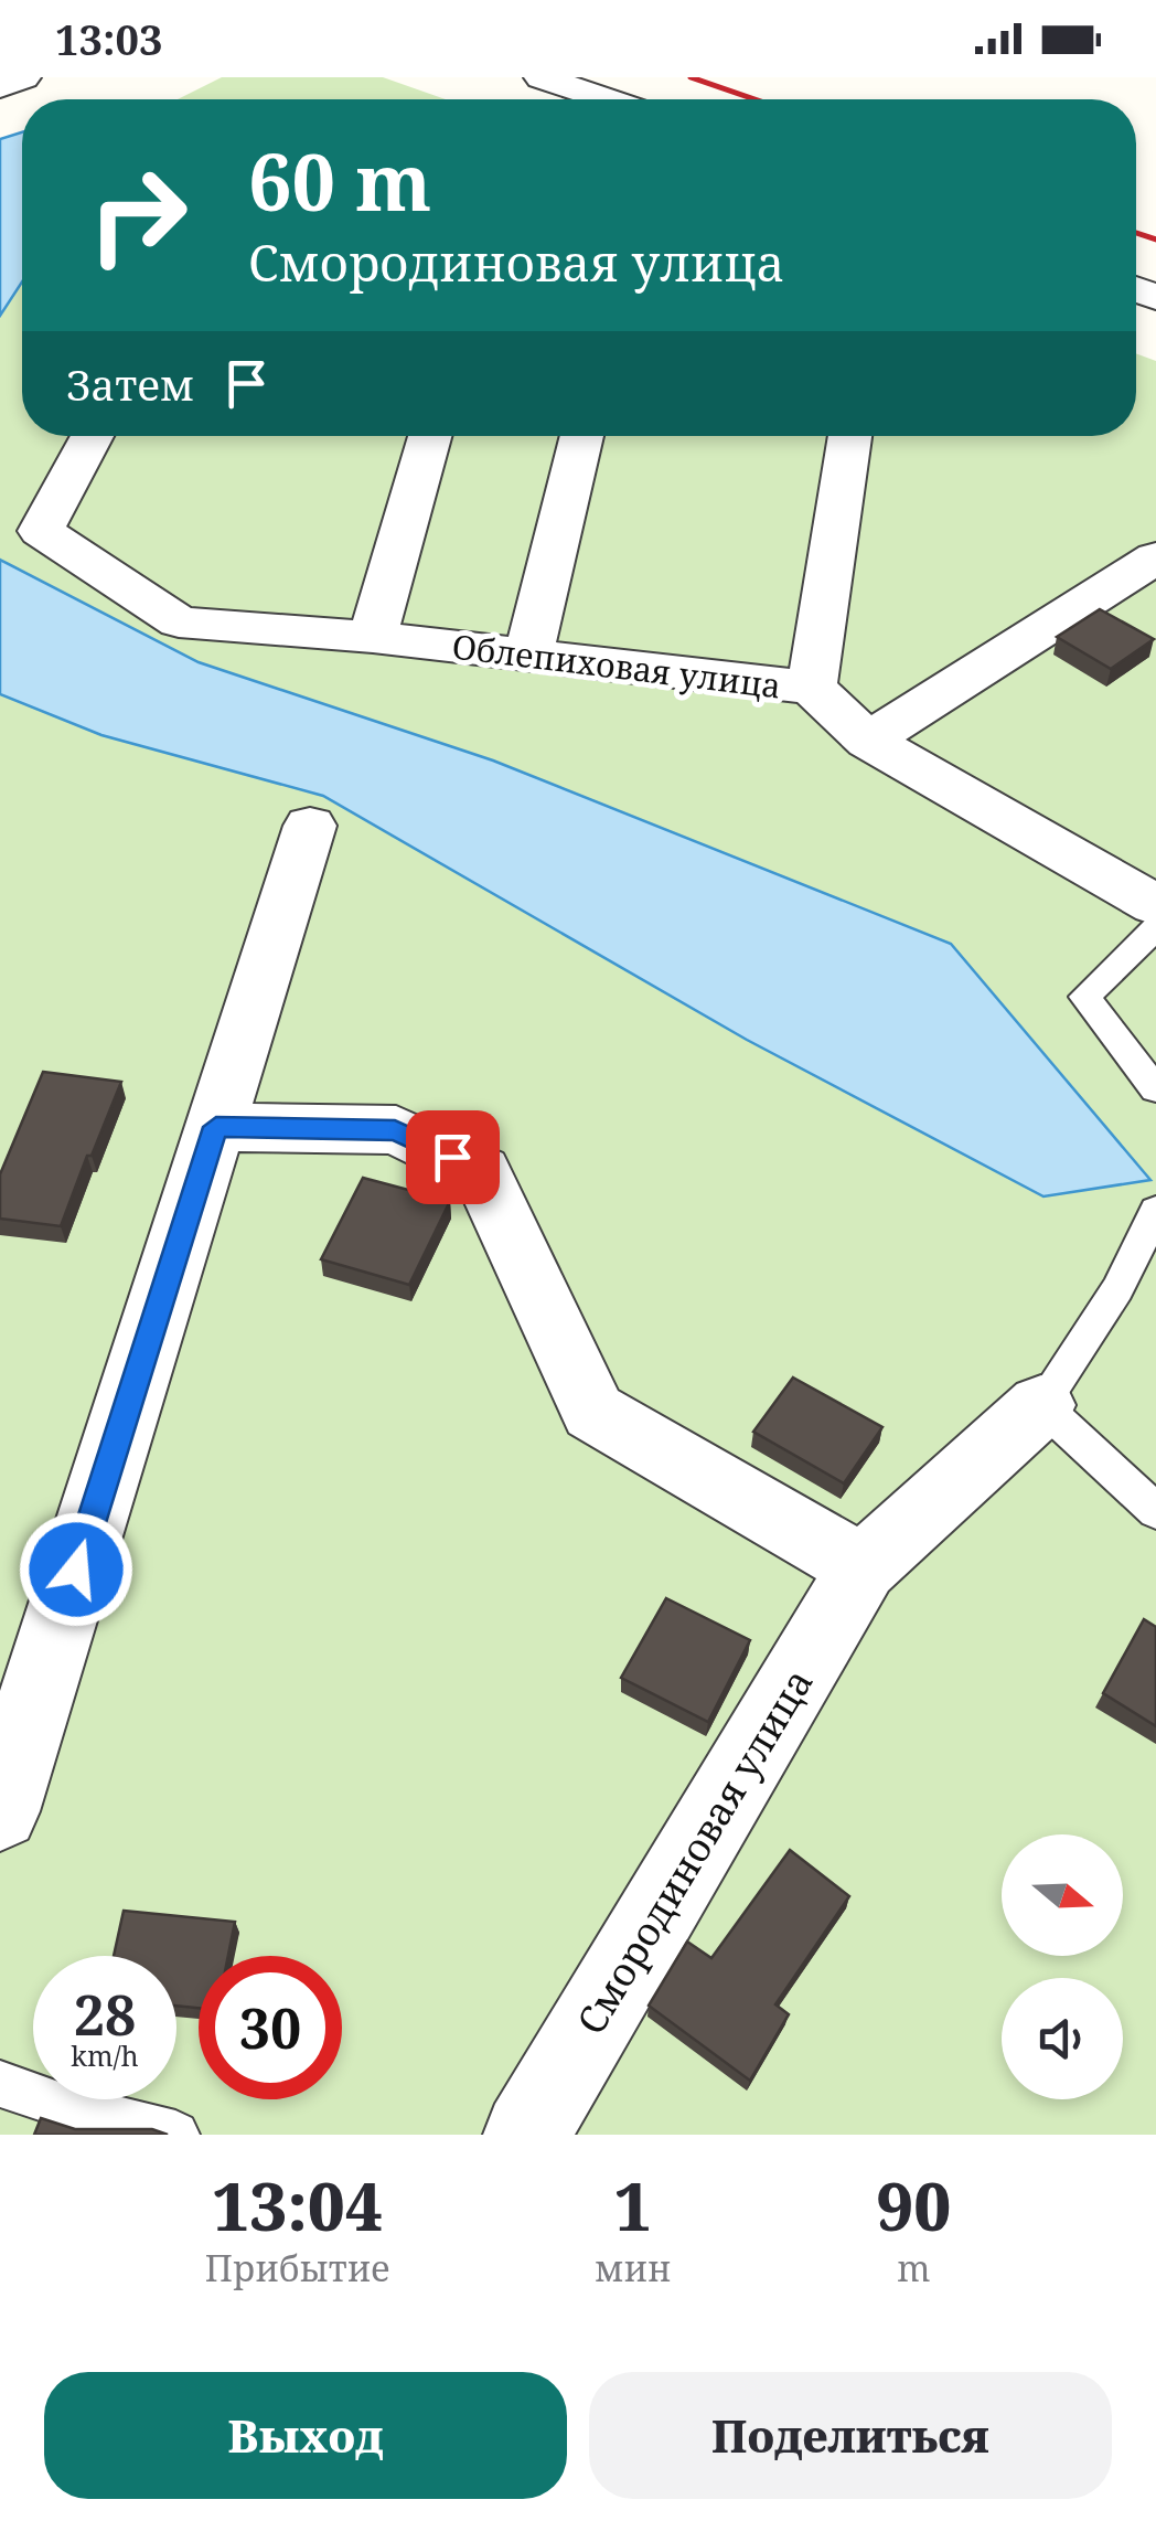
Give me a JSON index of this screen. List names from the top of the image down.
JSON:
{
  "streets": {
    "street": ["Облепиховая улица", "Смородиновая улица"]
  },
  "north": "right",
  "page": {
    "status": "13:03",
    "turn": ["60 m", "Смородиновая улица"],
    "then": "Затем",
    "speed": "28 km/h",
    "limit": "30",
    "eta": [
      "13:04",
      "Прибытие",
      "1",
      "мин",
      "90",
      "m"
    ],
    "buttons": ["Выход", "Поделиться"]
  }
}
